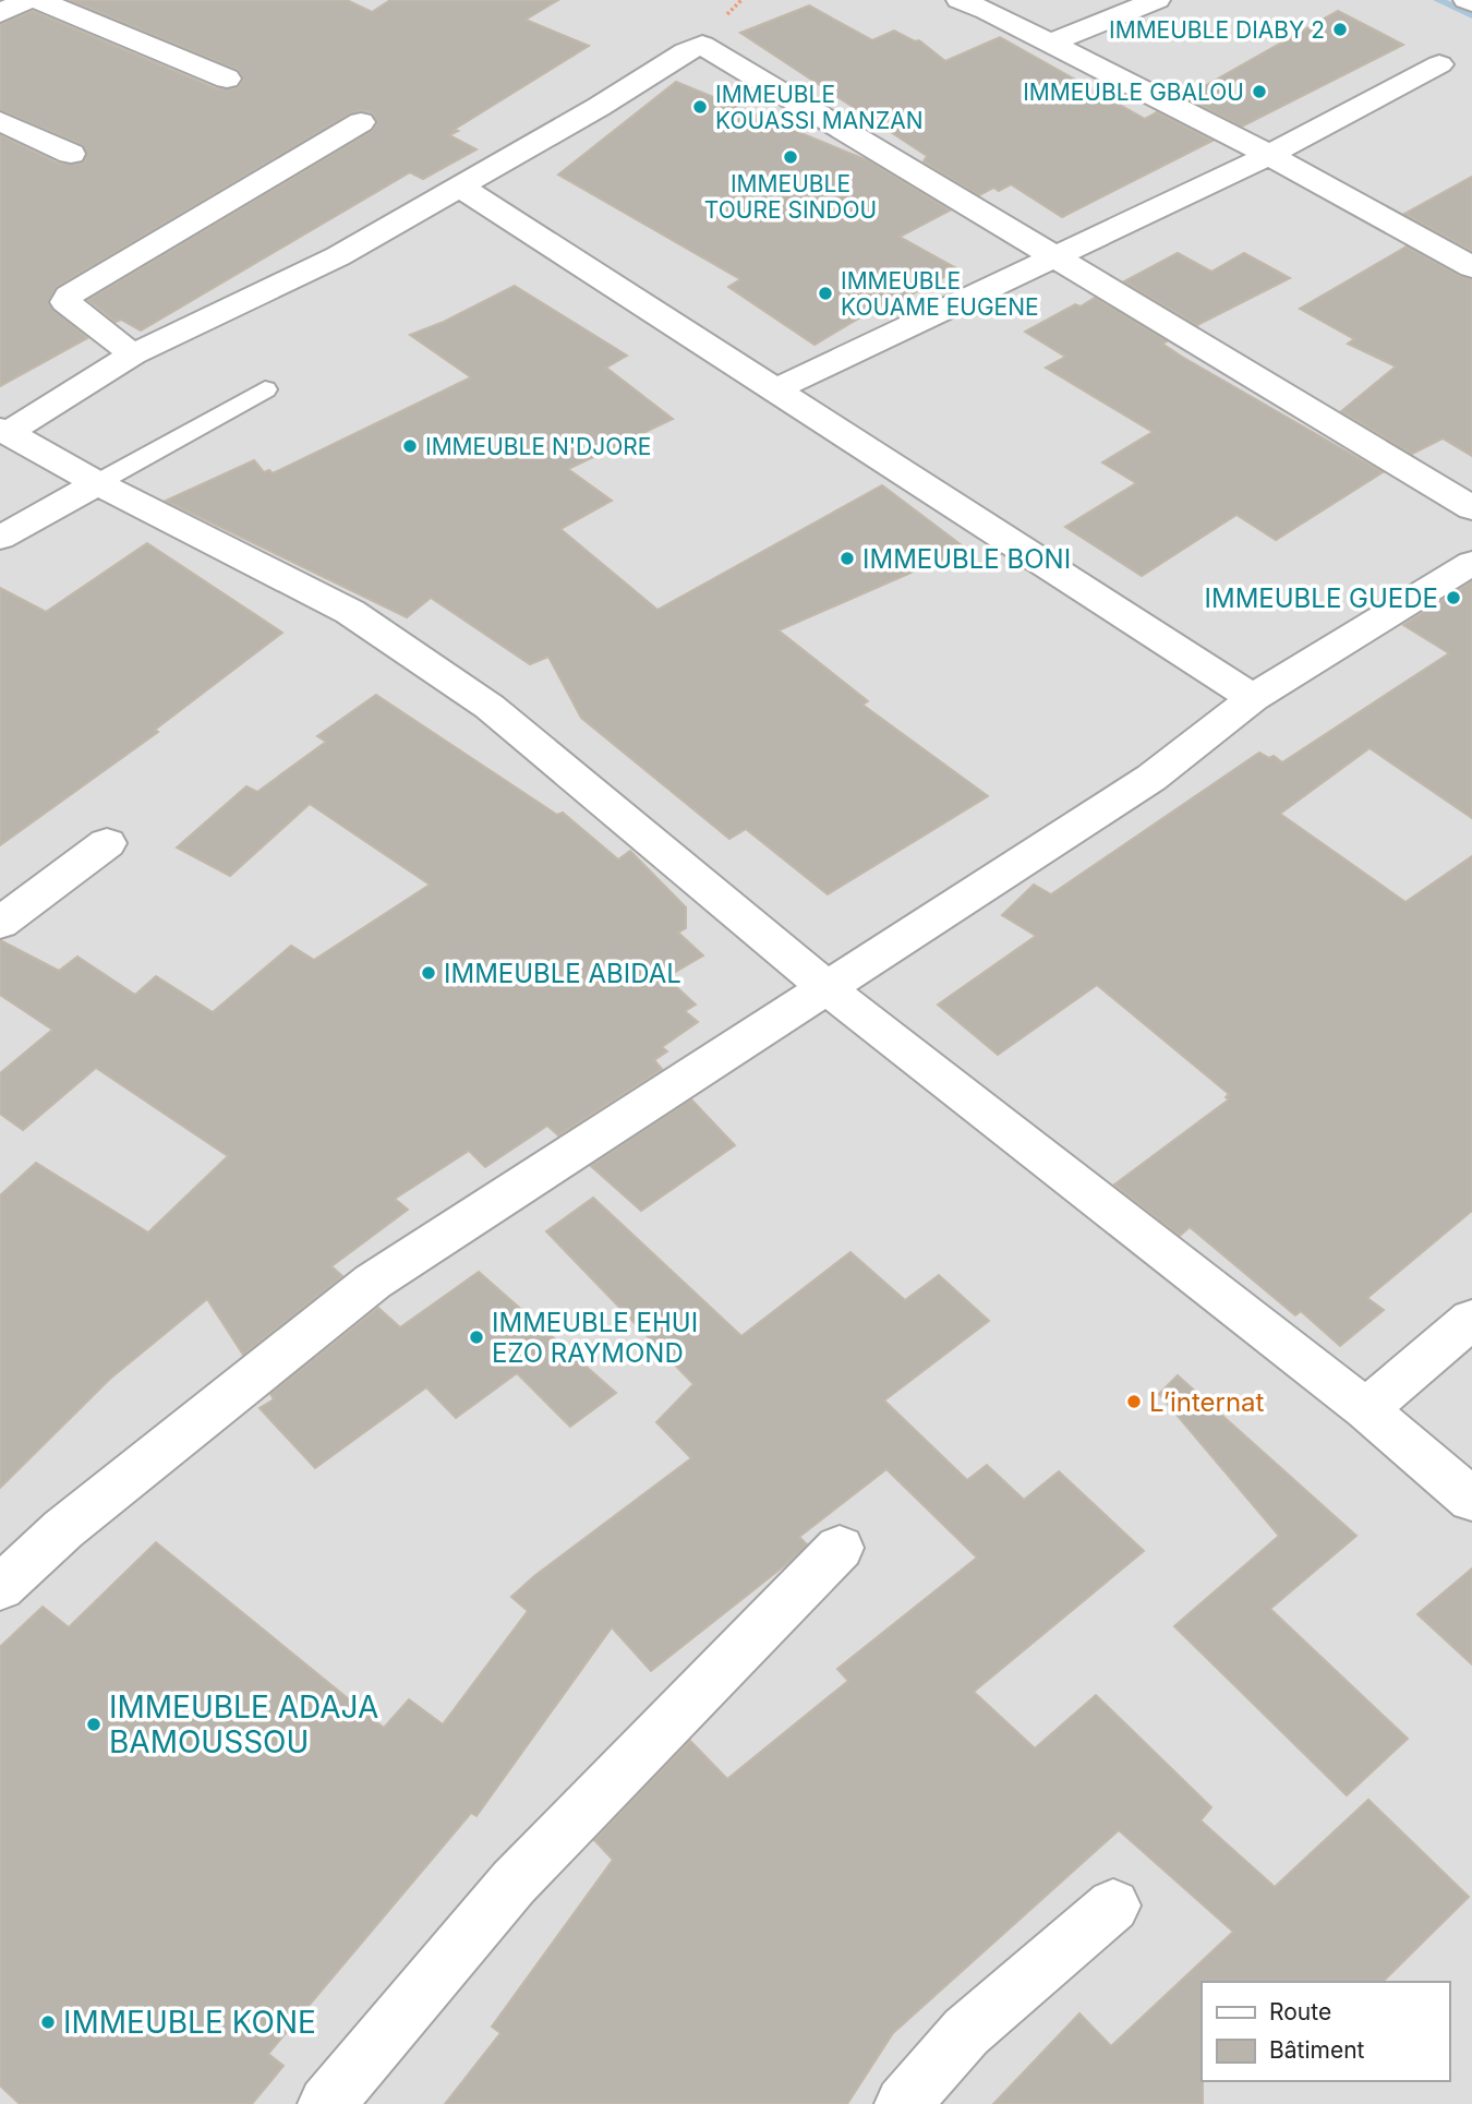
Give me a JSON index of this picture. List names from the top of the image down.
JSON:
{
  "places": [
    "IMMEUBLE DIABY 2",
    "IMMEUBLE GBALOU",
    "IMMEUBLE KOUASSI MANZAN",
    "IMMEUBLE TOURE SINDOU",
    "IMMEUBLE KOUAME EUGENE",
    "IMMEUBLE N'DJORE",
    "IMMEUBLE BONI",
    "IMMEUBLE GUEDE",
    "IMMEUBLE ABIDAL",
    "IMMEUBLE EHUI EZO RAYMOND",
    "L’internat",
    "IMMEUBLE ADAJA BAMOUSSOU",
    "IMMEUBLE KONE"
  ],
  "legend": ["Route", "Bâtiment"]
}
